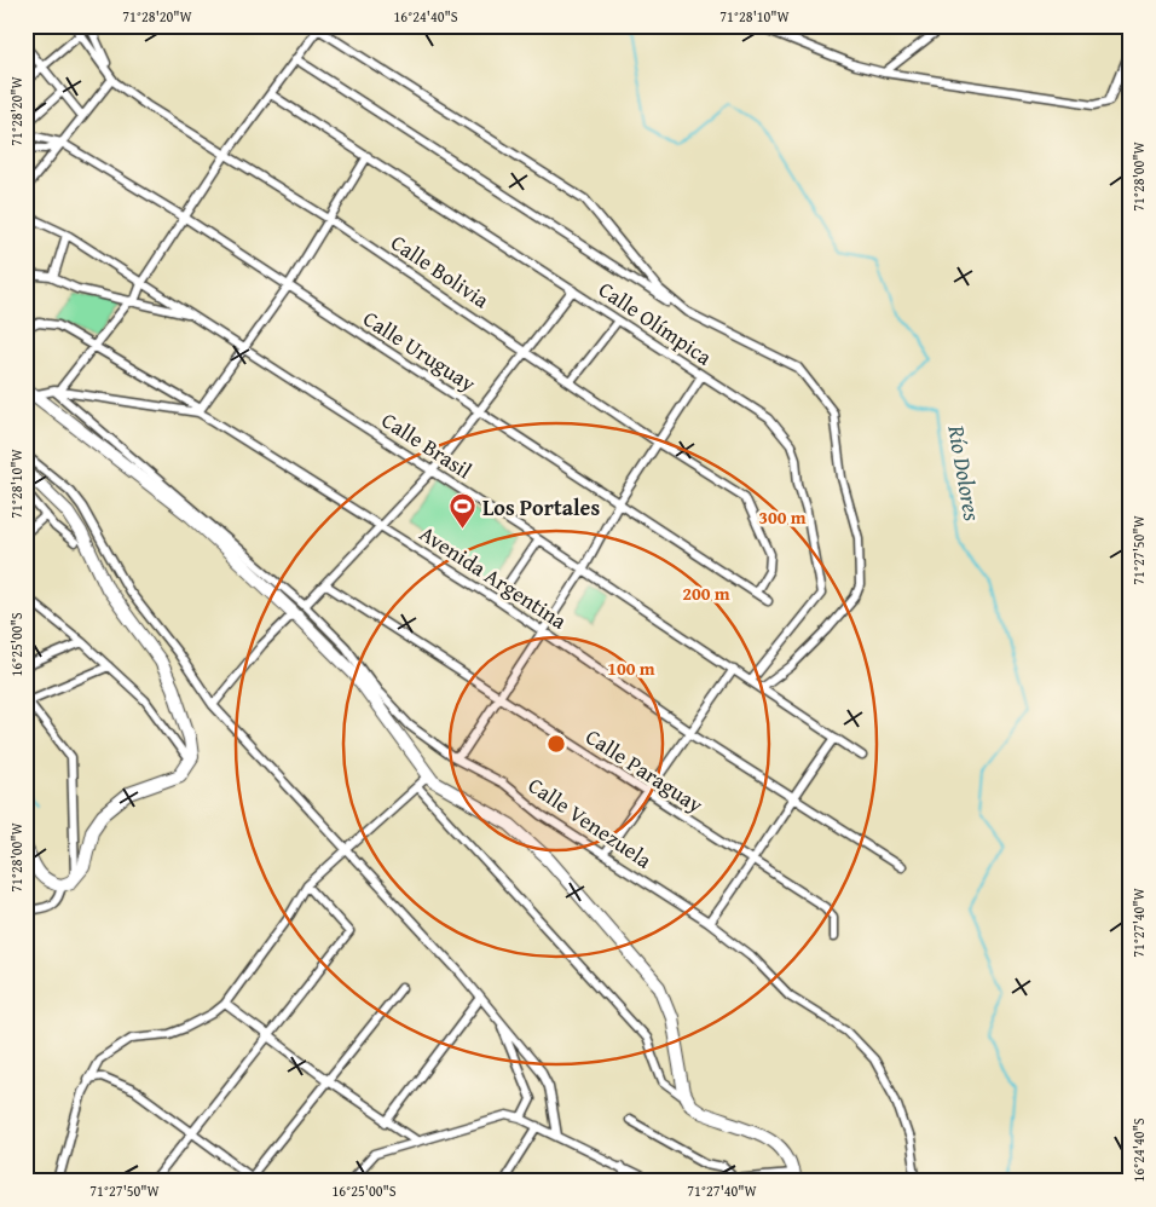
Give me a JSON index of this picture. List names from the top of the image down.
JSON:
{
  "streets": {
    "street": [
      "Calle Bolivia",
      "Calle Olímpica",
      "Calle Uruguay",
      "Calle Brasil",
      "Avenida Argentina",
      "Calle Paraguay",
      "Calle Venezuela"
    ]
  },
  "crossings": [
    ["Calle Bolivia", "Calle Uruguay"],
    ["Calle Olímpica", "Calle Brasil"]
  ],
  "water": ["Río Dolores"],
  "places": {
    "sports": ["Los Portales"]
  },
  "coordinates": [
    "71°28'20\"W",
    "16°24'40\"S",
    "71°28'10\"W",
    "71°28'00\"W",
    "71°27'50\"W",
    "16°25'00\"S",
    "71°27'40\"W"
  ],
  "rings": ["300 m", "200 m", "100 m"]
}
